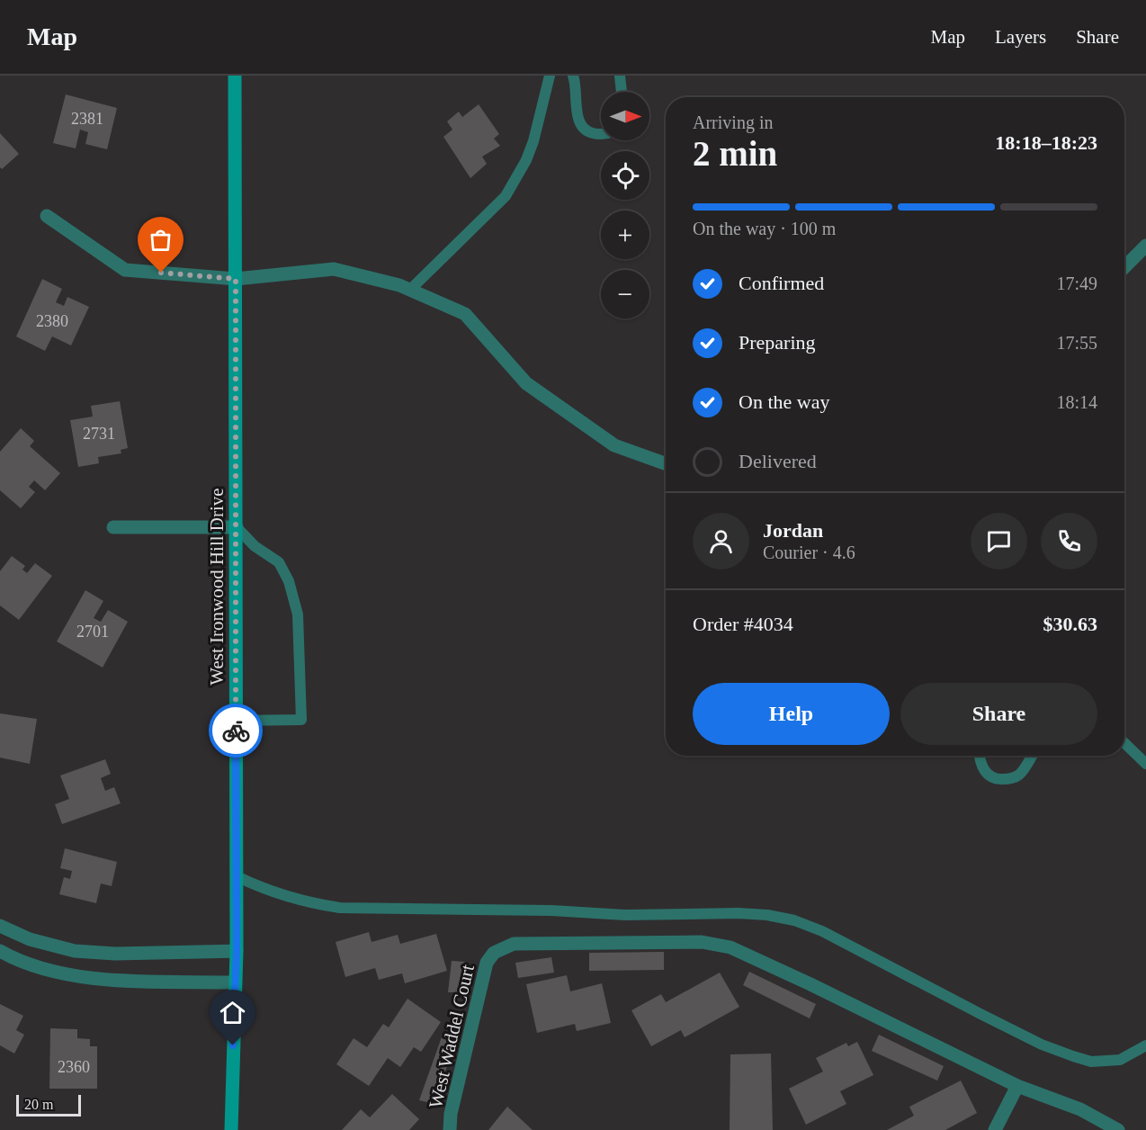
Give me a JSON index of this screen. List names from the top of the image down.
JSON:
{
  "streets": {
    "street": ["West Ironwood Hill Drive", "West Waddel Court"]
  },
  "house_numbers": [
    "2381",
    "2380",
    "2731",
    "2701",
    "2360"
  ],
  "scale_bar": "20 m",
  "north": "right",
  "page": {
    "header": "Map",
    "nav": ["Map", "Layers", "Share"],
    "map_buttons": ["+", "−"],
    "heading": ["2 min", "Arriving in", "18:18–18:23"],
    "panel": [
      "Jordan",
      "Courier · 4.6",
      "Order #4034",
      "$30.63"
    ],
    "bar": "On the way · 100 m",
    "list": [
      ["Confirmed", "17:49"],
      ["Preparing", "17:55"],
      ["On the way", "18:14"],
      "Delivered"
    ],
    "buttons": ["Help", "Share"],
    "scale": "20 m"
  }
}
